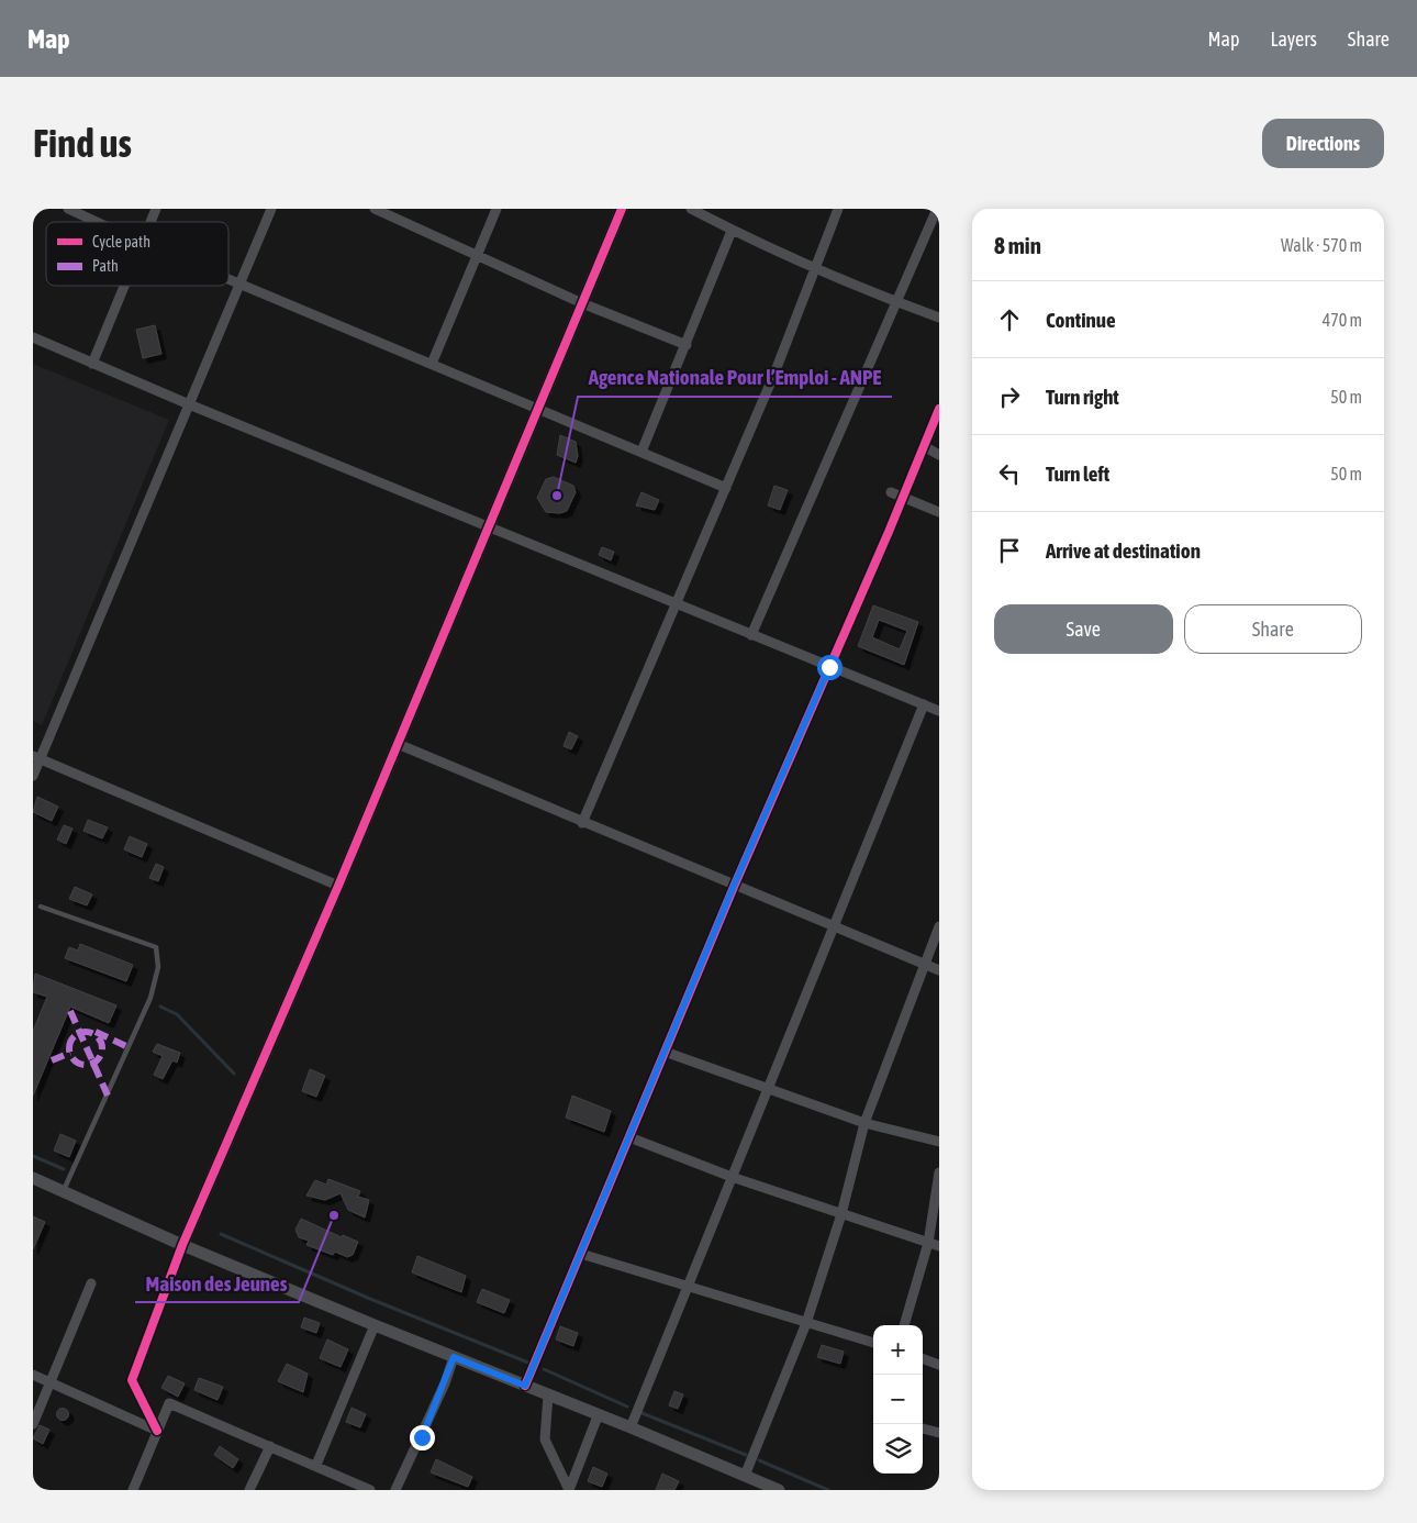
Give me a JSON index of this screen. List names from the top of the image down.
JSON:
{
  "places": ["Agence Nationale Pour l’Emploi - ANPE", "Maison des Jeunes"],
  "legend": ["Cycle path", "Path"],
  "page": {
    "header": "Map",
    "nav": ["Map", "Layers", "Share"],
    "buttons": [
      "Directions",
      ["Save", "Share"]
    ],
    "title": "Find us",
    "heading": ["8 min", "Walk · 570 m"],
    "list": [
      ["Continue", "470 m"],
      ["Turn right", "50 m"],
      ["Turn left", "50 m"],
      "Arrive at destination"
    ],
    "map_buttons": ["+", "−"]
  }
}
